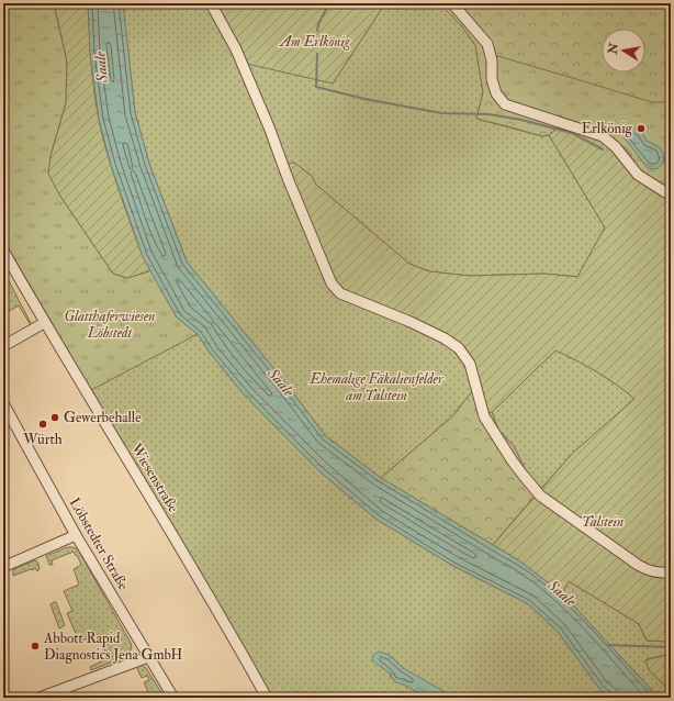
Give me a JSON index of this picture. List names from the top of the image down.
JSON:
{
  "streets": {
    "street": ["Wiesenstraße", "Löbstedter Straße"]
  },
  "water": ["Saale"],
  "parks": [
    "Am Erlkönig",
    "Glatthaferwiesen Löbstedt",
    "Ehemalige Fäkalienfelder am Talstein",
    "Talstein"
  ],
  "places": [
    "Erlkönig",
    "Gewerbehalle",
    "Würth",
    "Abbott Rapid Diagnostics Jena GmbH"
  ],
  "north": "left"
}
